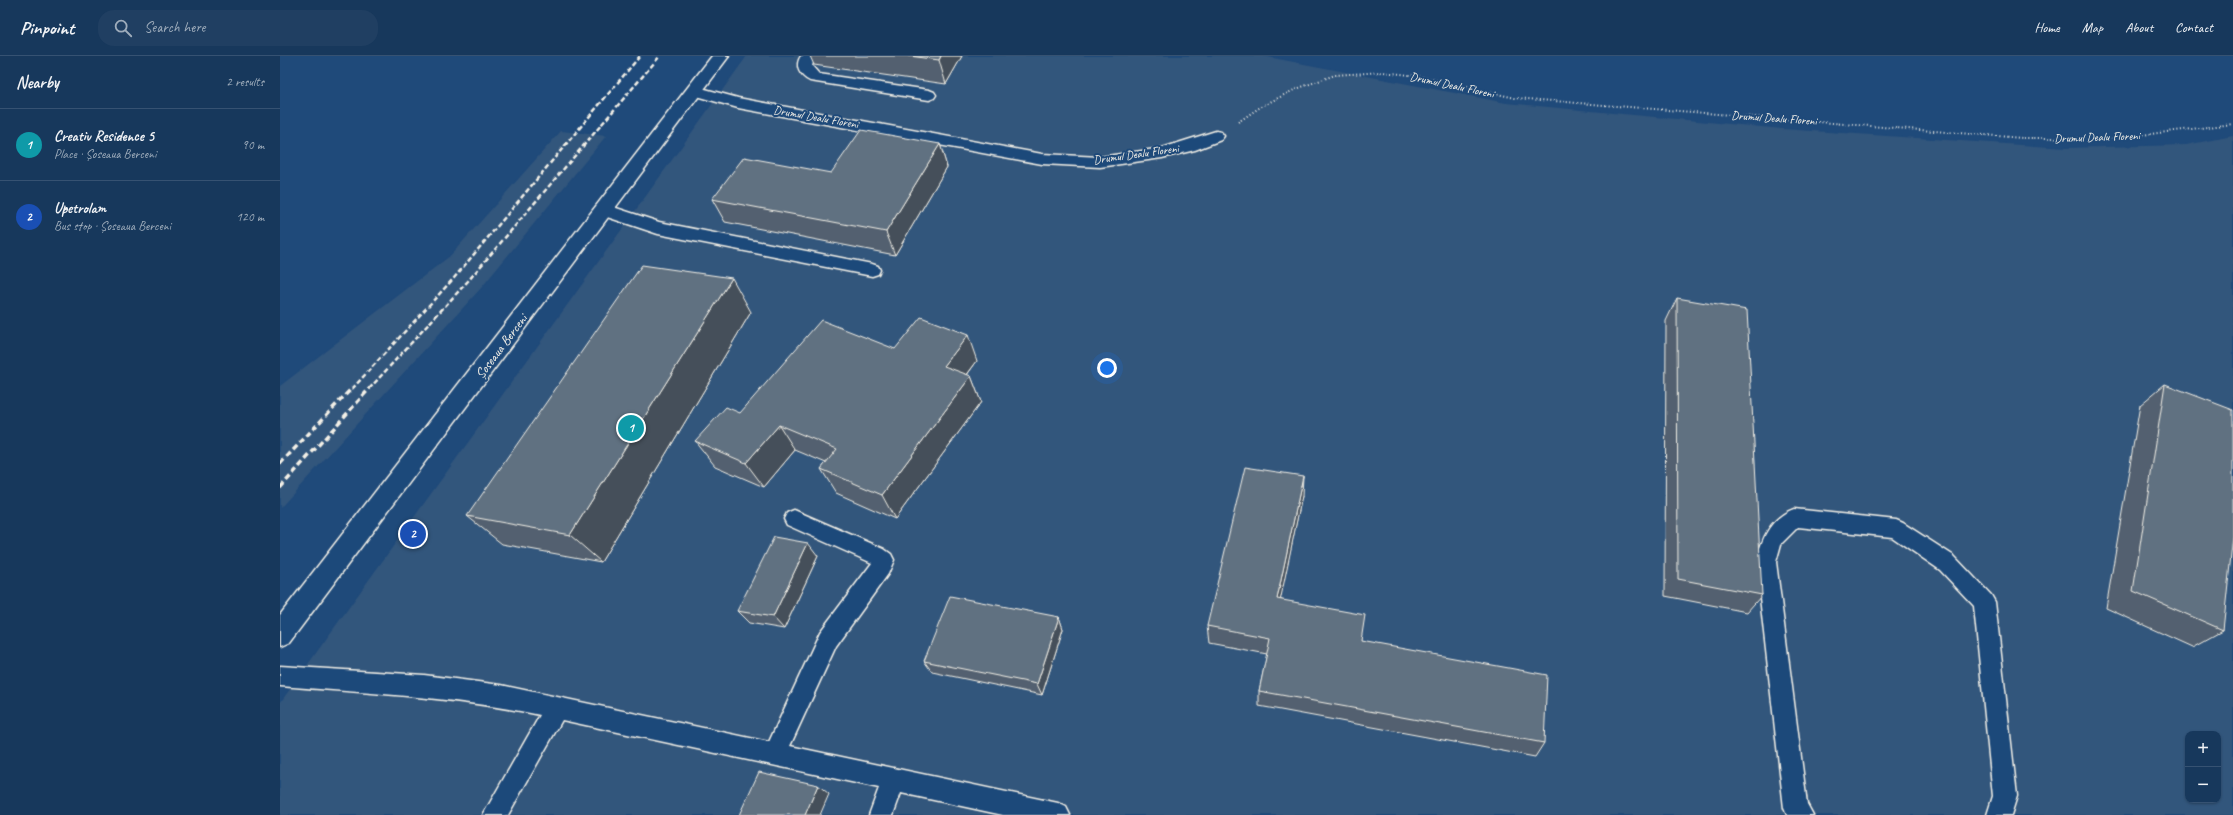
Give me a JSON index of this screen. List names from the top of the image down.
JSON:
{
  "streets": {
    "main road": ["Șoseaua Berceni"],
    "lane": ["Drumul Dealu Floreni"]
  },
  "crossings": [
    ["Drumul Dealu Floreni", "Șoseaua Berceni"]
  ],
  "page": {
    "header": "Pinpoint",
    "search": "Search here",
    "nav": [
      "Home",
      "Map",
      "About",
      "Contact"
    ],
    "heading": ["Nearby", "2 results"],
    "list": [
      {
        "mark": "1",
        "name": "Creativ Residence 5",
        "note": "Place · Șoseaua Berceni",
        "value": "90 m"
      },
      {
        "mark": "2",
        "name": "Upetrolam",
        "note": "Bus stop · Șoseaua Berceni",
        "value": "120 m"
      }
    ],
    "pins": ["1", "2"],
    "map_buttons": ["+", "−"]
  }
}
